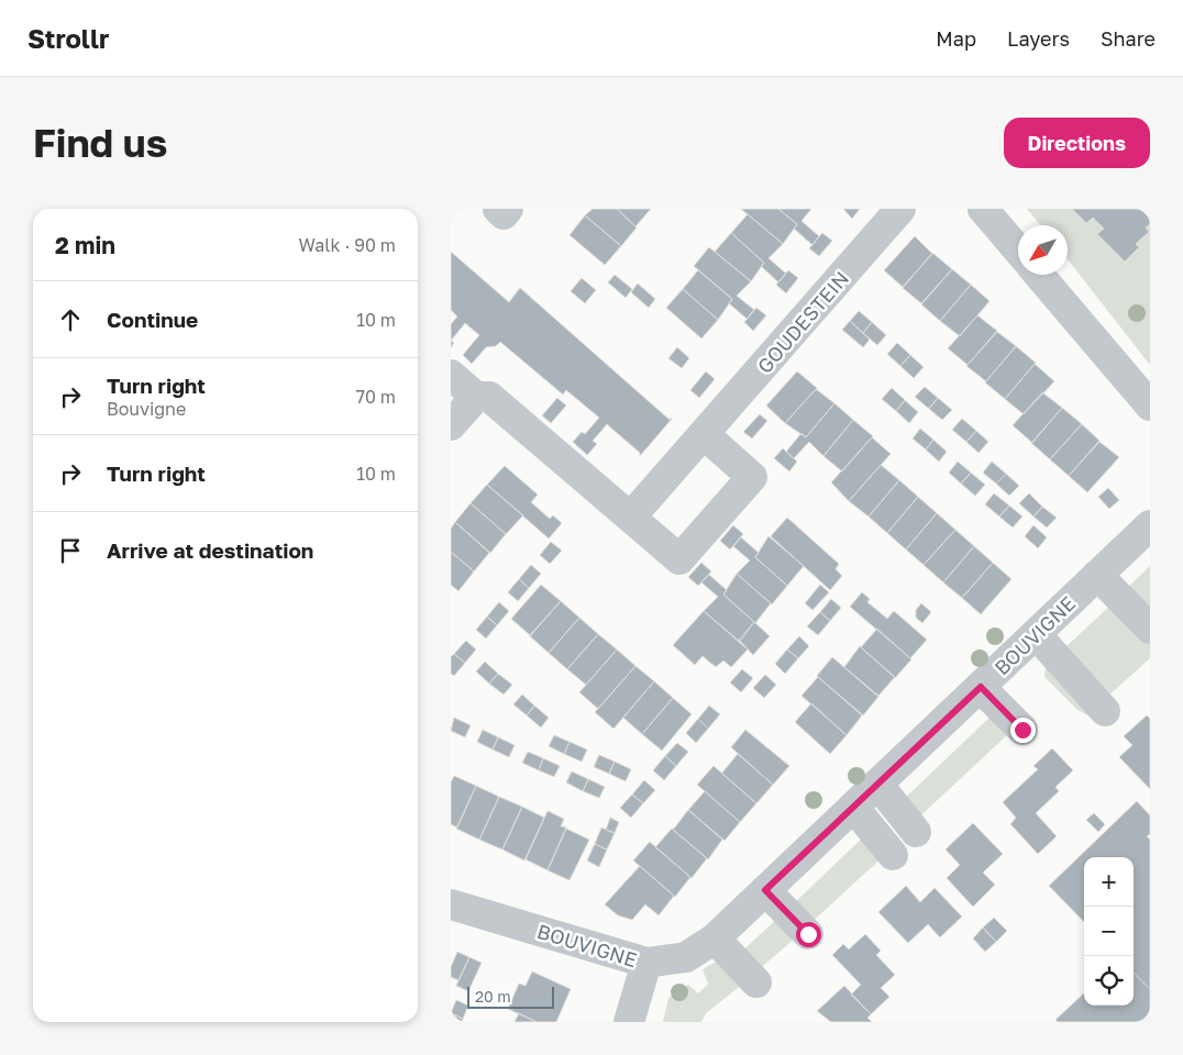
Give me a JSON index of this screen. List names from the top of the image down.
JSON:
{
  "streets": {
    "street": ["GOUDESTEIN", "BOUVIGNE"]
  },
  "scale_bar": "20 m",
  "north": "bottom left",
  "page": {
    "header": "Strollr",
    "nav": ["Map", "Layers", "Share"],
    "buttons": "Directions",
    "title": "Find us",
    "heading": ["2 min", "Walk · 90 m"],
    "list": [
      ["Continue", "10 m"],
      ["Turn right", "Bouvigne", "70 m"],
      ["Turn right", "10 m"],
      "Arrive at destination"
    ],
    "map_buttons": ["+", "−"],
    "scale": "20 m"
  }
}
